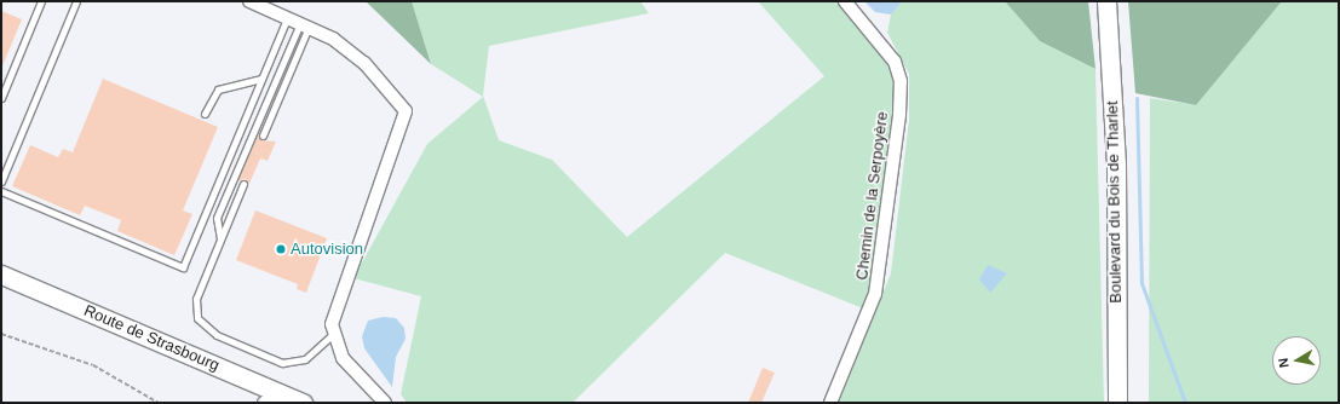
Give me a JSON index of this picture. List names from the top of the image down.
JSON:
{
  "streets": {
    "main road": ["Boulevard du Bois de Tharlet", "Route de Strasbourg"],
    "street": ["Chemin de la Serpoyère"]
  },
  "places": ["Autovision"],
  "north": "left"
}
